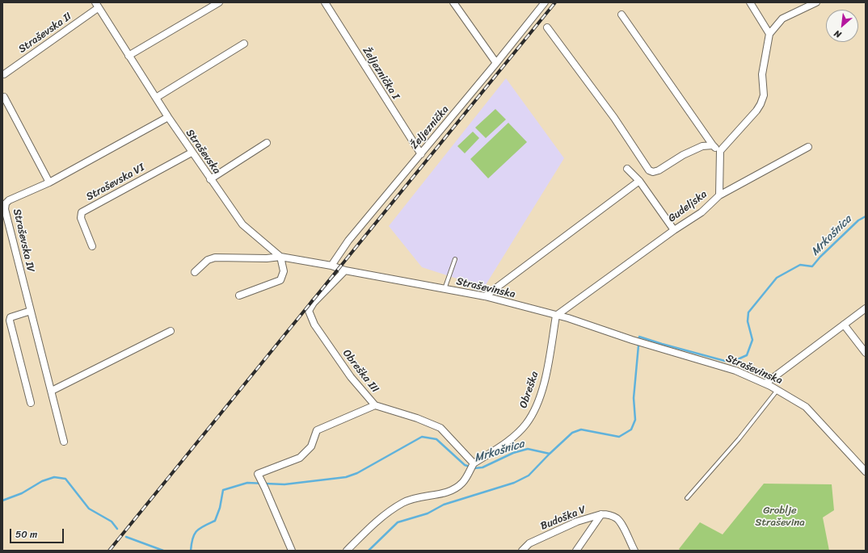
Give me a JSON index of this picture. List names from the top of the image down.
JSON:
{
  "streets": {
    "street": [
      "Straševska II",
      "Željeznička I",
      "Željeznička",
      "Straševska",
      "Straševska VI",
      "Gudeljska",
      "Straševska IV",
      "Straševinska",
      "Obreška III",
      "Obreška",
      "Budoška V"
    ]
  },
  "crossings": [
    ["Straševska II", "Straševska"],
    ["Željeznička I", "Željeznička"],
    ["Željeznička", "Straševinska"],
    ["Straševska", "Straševska VI"],
    ["Straševska", "Straševska IV"],
    ["Gudeljska", "Straševinska"],
    ["Gudeljska", "Obreška"],
    ["Straševinska", "Obreška III"],
    ["Straševinska", "Obreška"],
    ["Obreška III", "Obreška"]
  ],
  "water": ["Mrkošnica"],
  "parks": ["Groblje Straševina"],
  "scale_bar": "50 m",
  "north": "bottom left"
}
